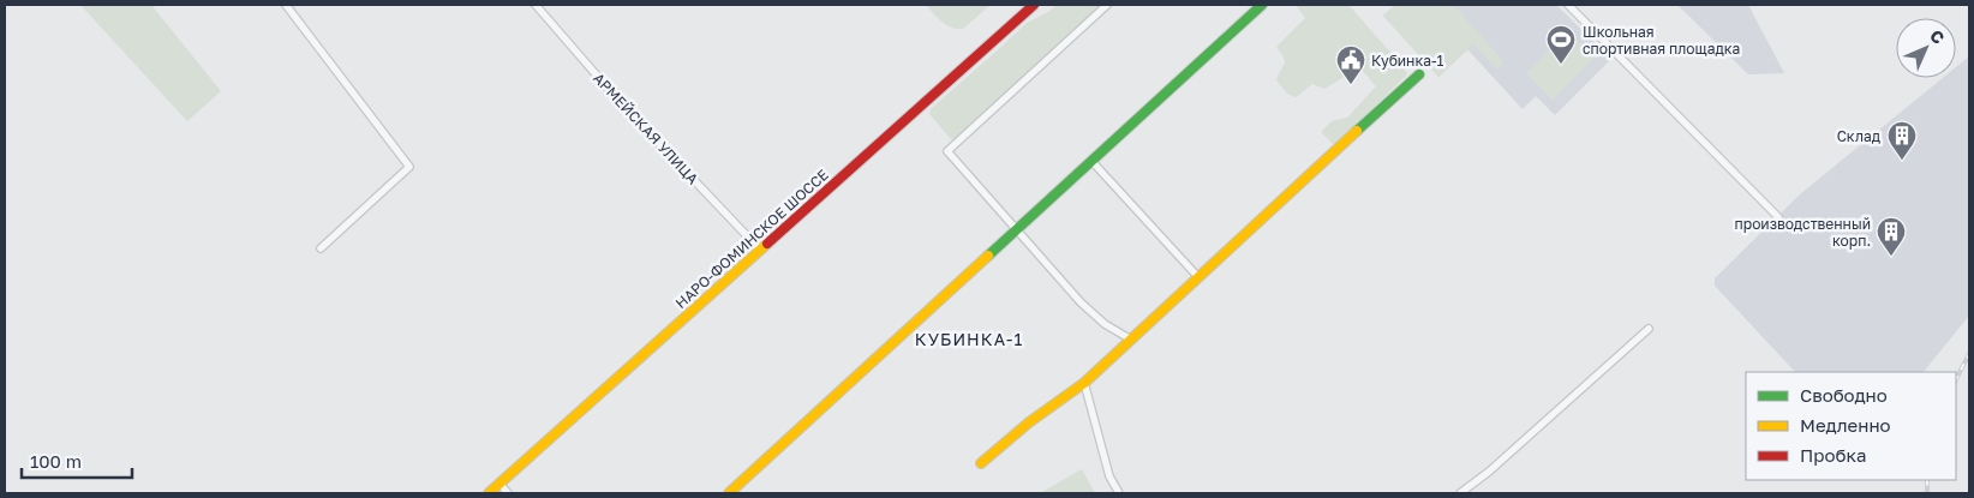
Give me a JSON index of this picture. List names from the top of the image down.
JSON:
{
  "streets": {
    "street": ["АРМЕЙСКАЯ УЛИЦА", "НАРО-ФОМИНСКОЕ ШОССЕ"]
  },
  "crossings": [
    ["АРМЕЙСКАЯ УЛИЦА", "НАРО-ФОМИНСКОЕ ШОССЕ"]
  ],
  "districts": ["КУБИНКА-1"],
  "places": {
    "sports": ["Школьная спортивная площадка"],
    "public building": ["Кубинка-1"],
    "building": ["Склад", "производственный корп."]
  },
  "legend": ["Свободно", "Медленно", "Пробка"],
  "scale_bar": "100 m",
  "north": "top right"
}
